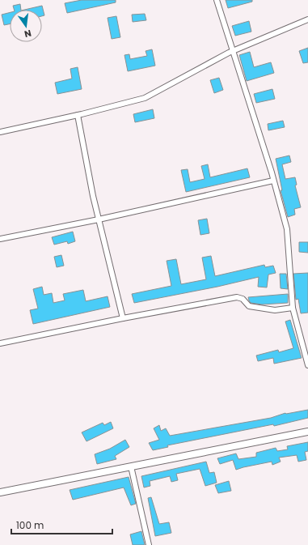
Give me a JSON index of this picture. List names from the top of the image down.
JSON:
{
  "scale_bar": "100 m",
  "north": "bottom"
}
